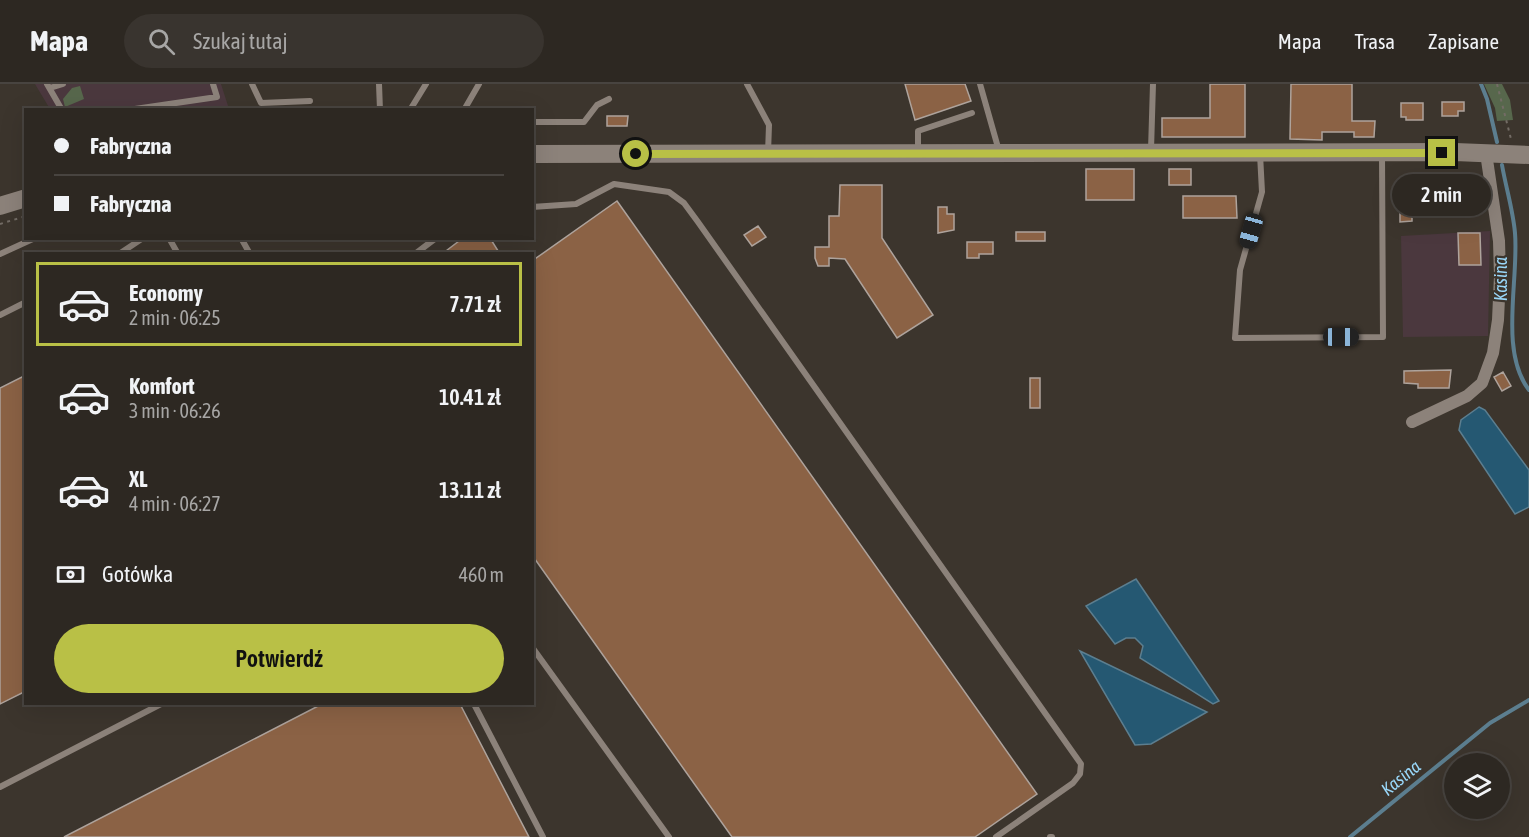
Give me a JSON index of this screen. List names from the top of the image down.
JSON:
{
  "water": ["Kasina"],
  "page": {
    "header": "Mapa",
    "search": "Szukaj tutaj",
    "nav": ["Mapa", "Trasa", "Zapisane"],
    "banner": ["Fabryczna", "Fabryczna"],
    "bubble": "2 min",
    "list": [
      {
        "name": "Economy",
        "note": "2 min · 06:25",
        "value": "7.71 zł"
      },
      {
        "name": "Komfort",
        "note": "3 min · 06:26",
        "value": "10.41 zł"
      },
      {
        "name": "XL",
        "note": "4 min · 06:27",
        "value": "13.11 zł"
      }
    ],
    "pay": ["Gotówka", "460 m"],
    "buttons": "Potwierdź"
  }
}
